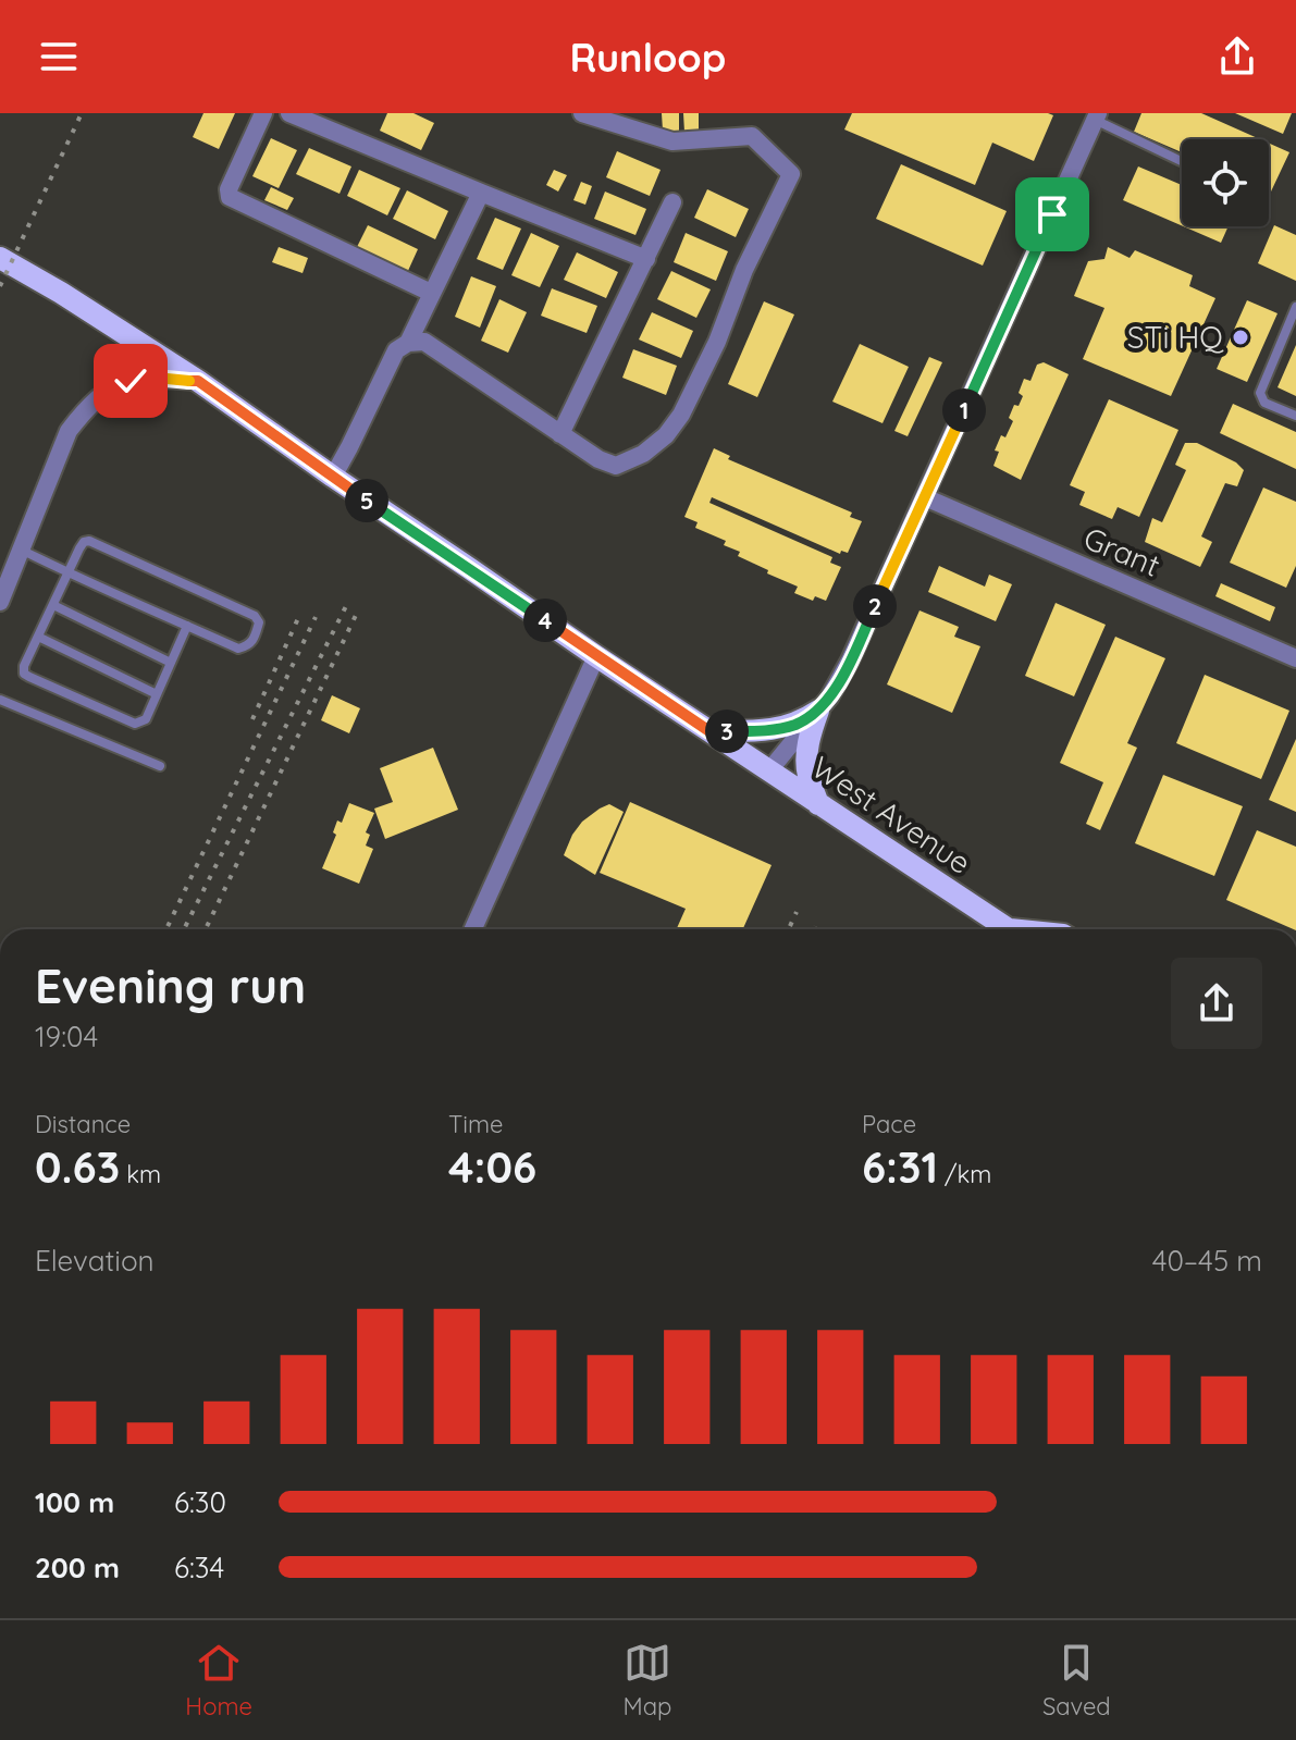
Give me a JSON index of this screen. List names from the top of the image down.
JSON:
{
  "streets": {
    "main road": ["West Avenue"],
    "street": ["Grant"]
  },
  "places": ["STi HQ"],
  "page": {
    "header": "Runloop",
    "pins": [
      "1",
      "5",
      "2",
      "4",
      "3"
    ],
    "heading": ["Evening run", "19:04"],
    "stats": [
      ["Distance", "0.63 km"],
      ["Time", "4:06"],
      ["Pace", "6:31 /km"]
    ],
    "chart": ["Elevation", "40–45 m"],
    "list": [
      {
        "name": "100 m",
        "note": "6:30"
      },
      {
        "name": "200 m",
        "note": "6:34"
      }
    ],
    "tabs": ["Home", "Map", "Saved"]
  }
}
